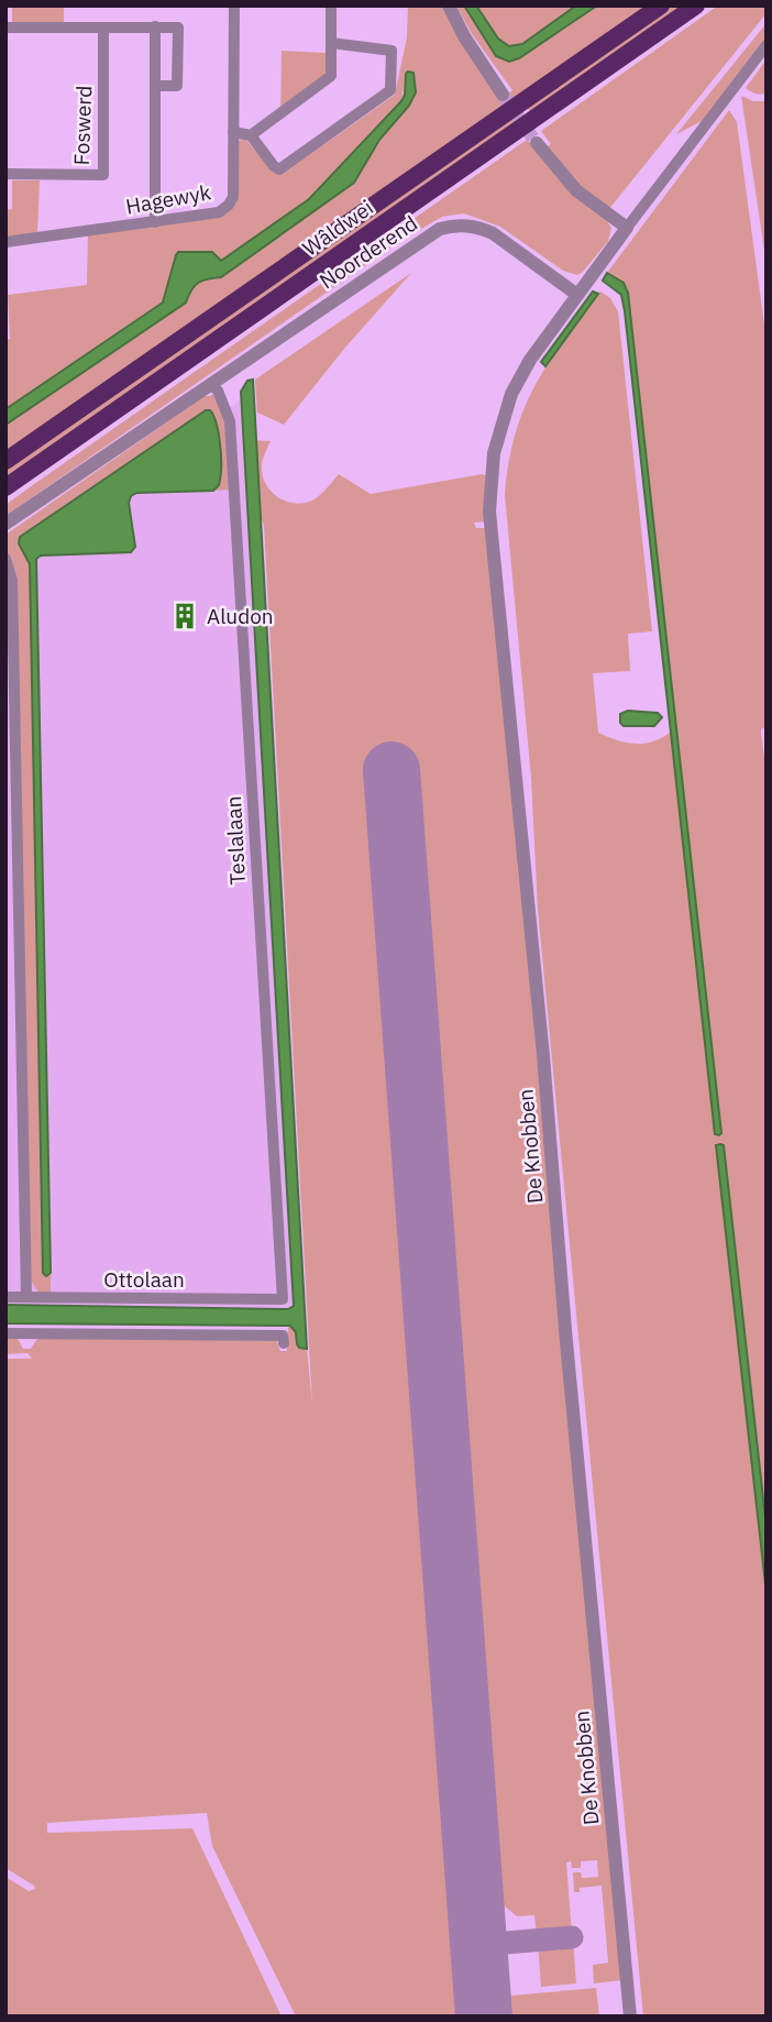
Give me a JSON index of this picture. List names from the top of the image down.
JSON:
{
  "streets": {
    "highway": ["Wâldwei"],
    "street": [
      "Foswerd",
      "Hagewyk",
      "Noorderend",
      "Teslalaan",
      "De Knobben",
      "Ottolaan"
    ]
  },
  "crossings": [
    ["Noorderend", "Teslalaan"],
    ["Noorderend", "De Knobben"],
    ["Teslalaan", "Ottolaan"]
  ],
  "places": {
    "building": ["Aludon"]
  }
}
